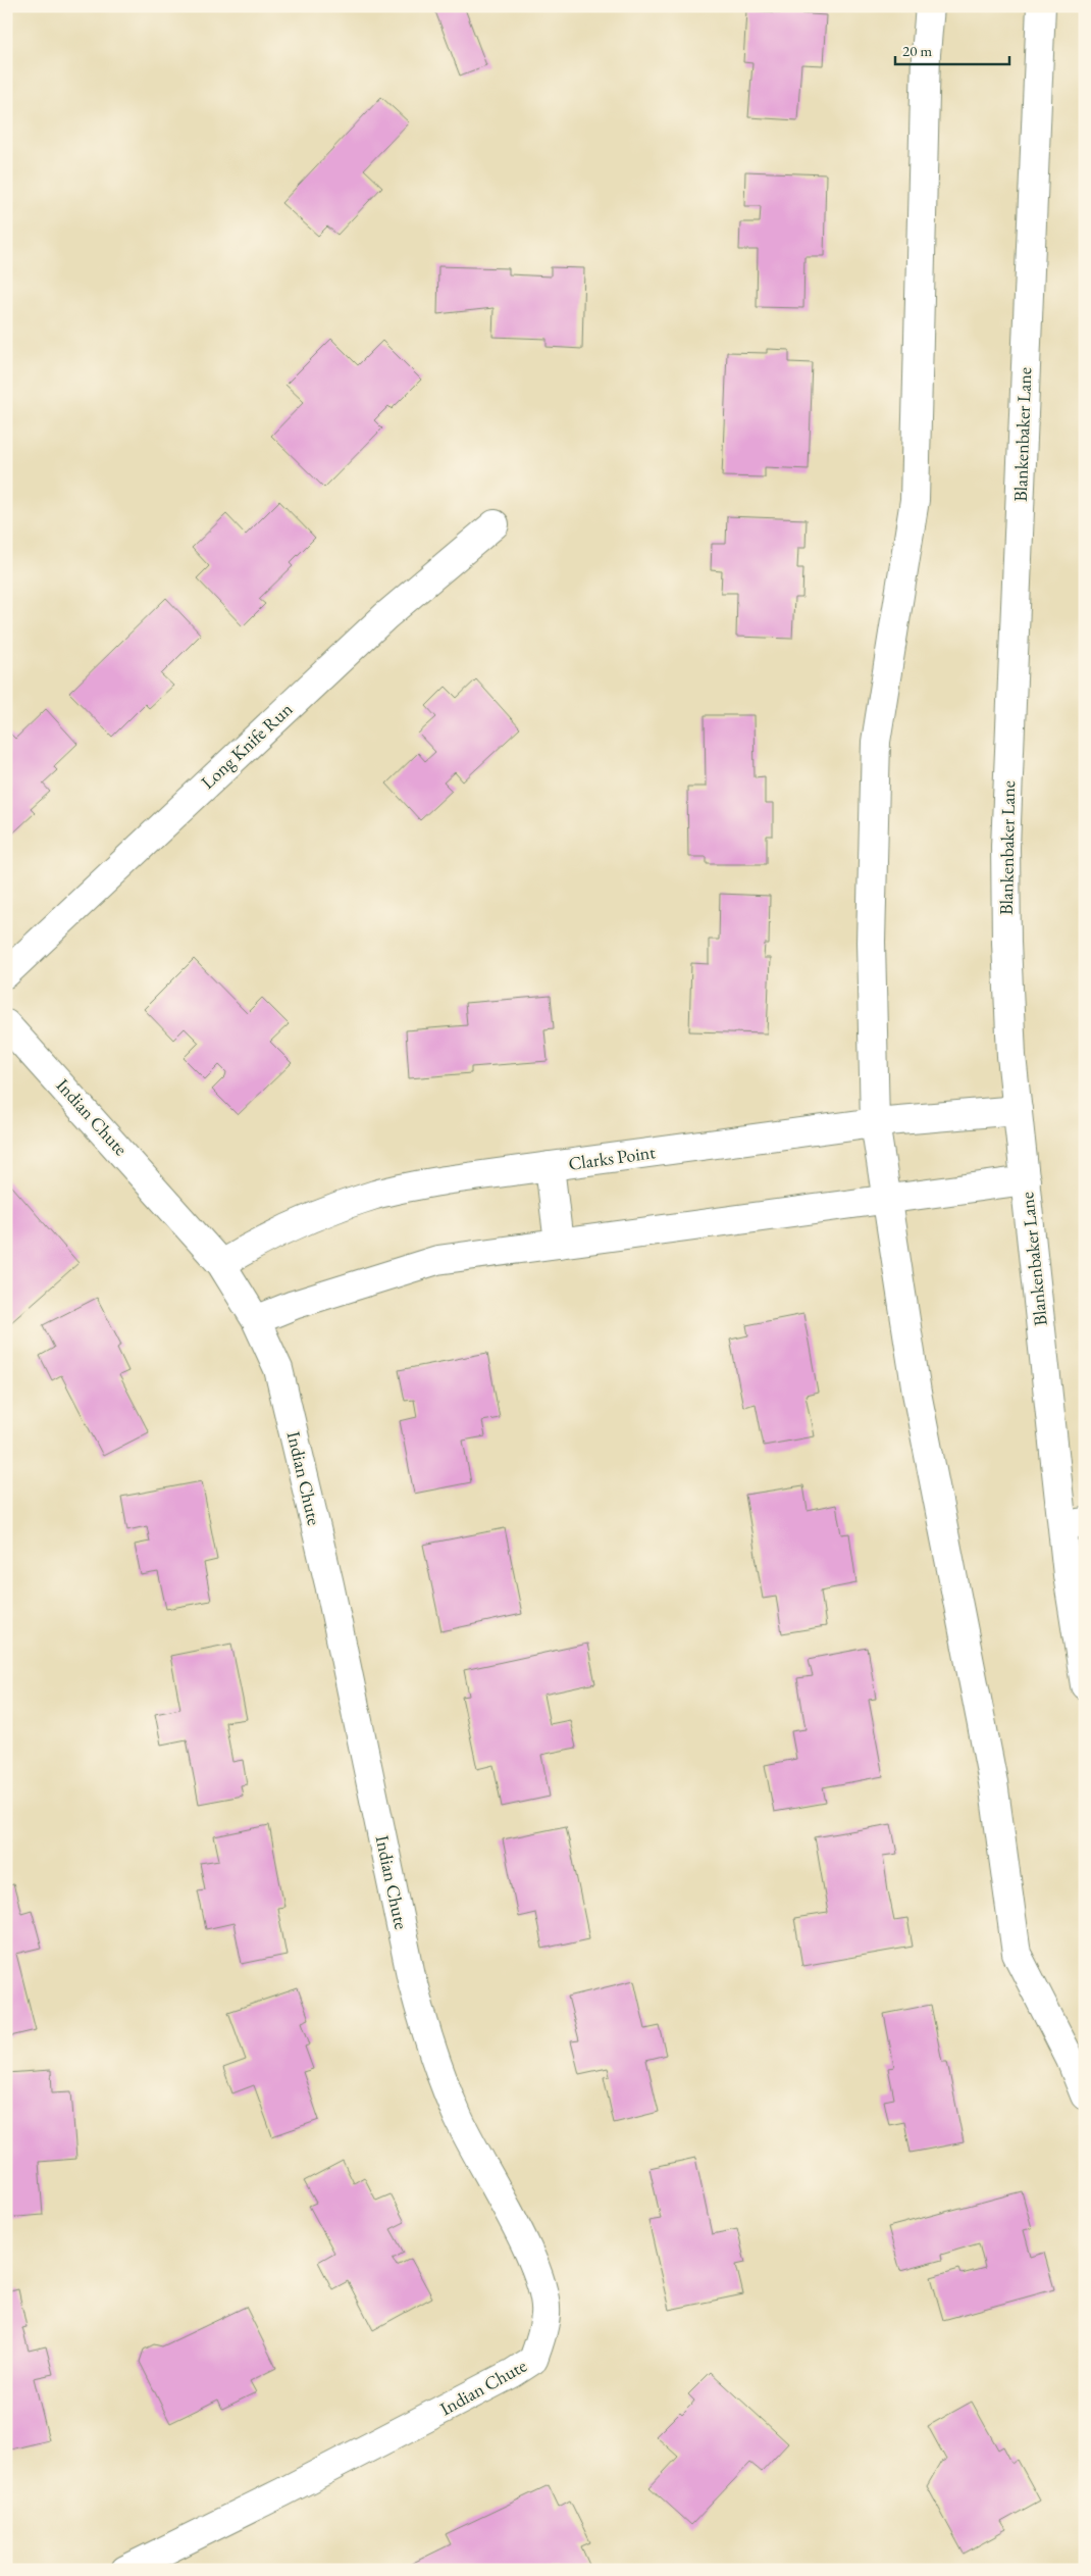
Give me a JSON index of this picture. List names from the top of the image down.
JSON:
{
  "streets": {
    "street": [
      "Blankenbaker Lane",
      "Long Knife Run",
      "Indian Chute",
      "Clarks Point"
    ]
  },
  "crossings": [
    ["Blankenbaker Lane", "Clarks Point"],
    ["Indian Chute", "Clarks Point"]
  ],
  "scale_bar": "20 m"
}
